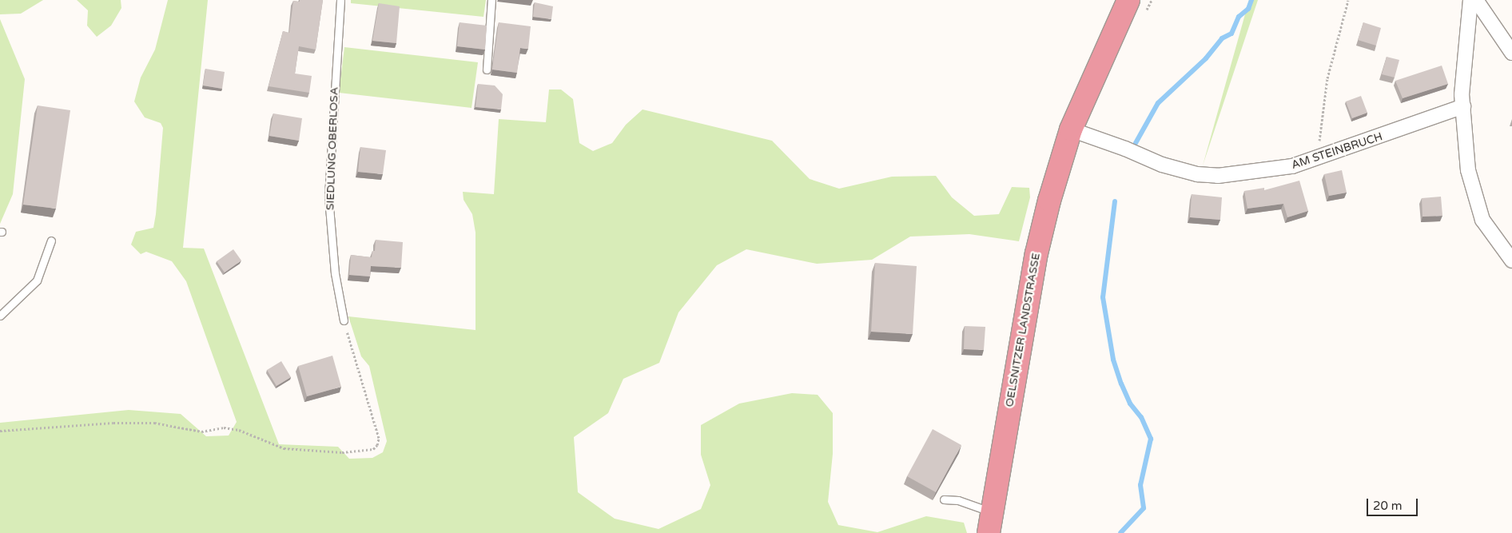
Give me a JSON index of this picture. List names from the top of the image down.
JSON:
{
  "streets": {
    "main road": ["OELSNITZER LANDSTRASSE"],
    "street": ["AM STEINBRUCH"],
    "lane": ["SIEDLUNG OBERLOSA"]
  },
  "crossings": [
    ["AM STEINBRUCH", "OELSNITZER LANDSTRASSE"]
  ],
  "scale_bar": "20 m"
}
